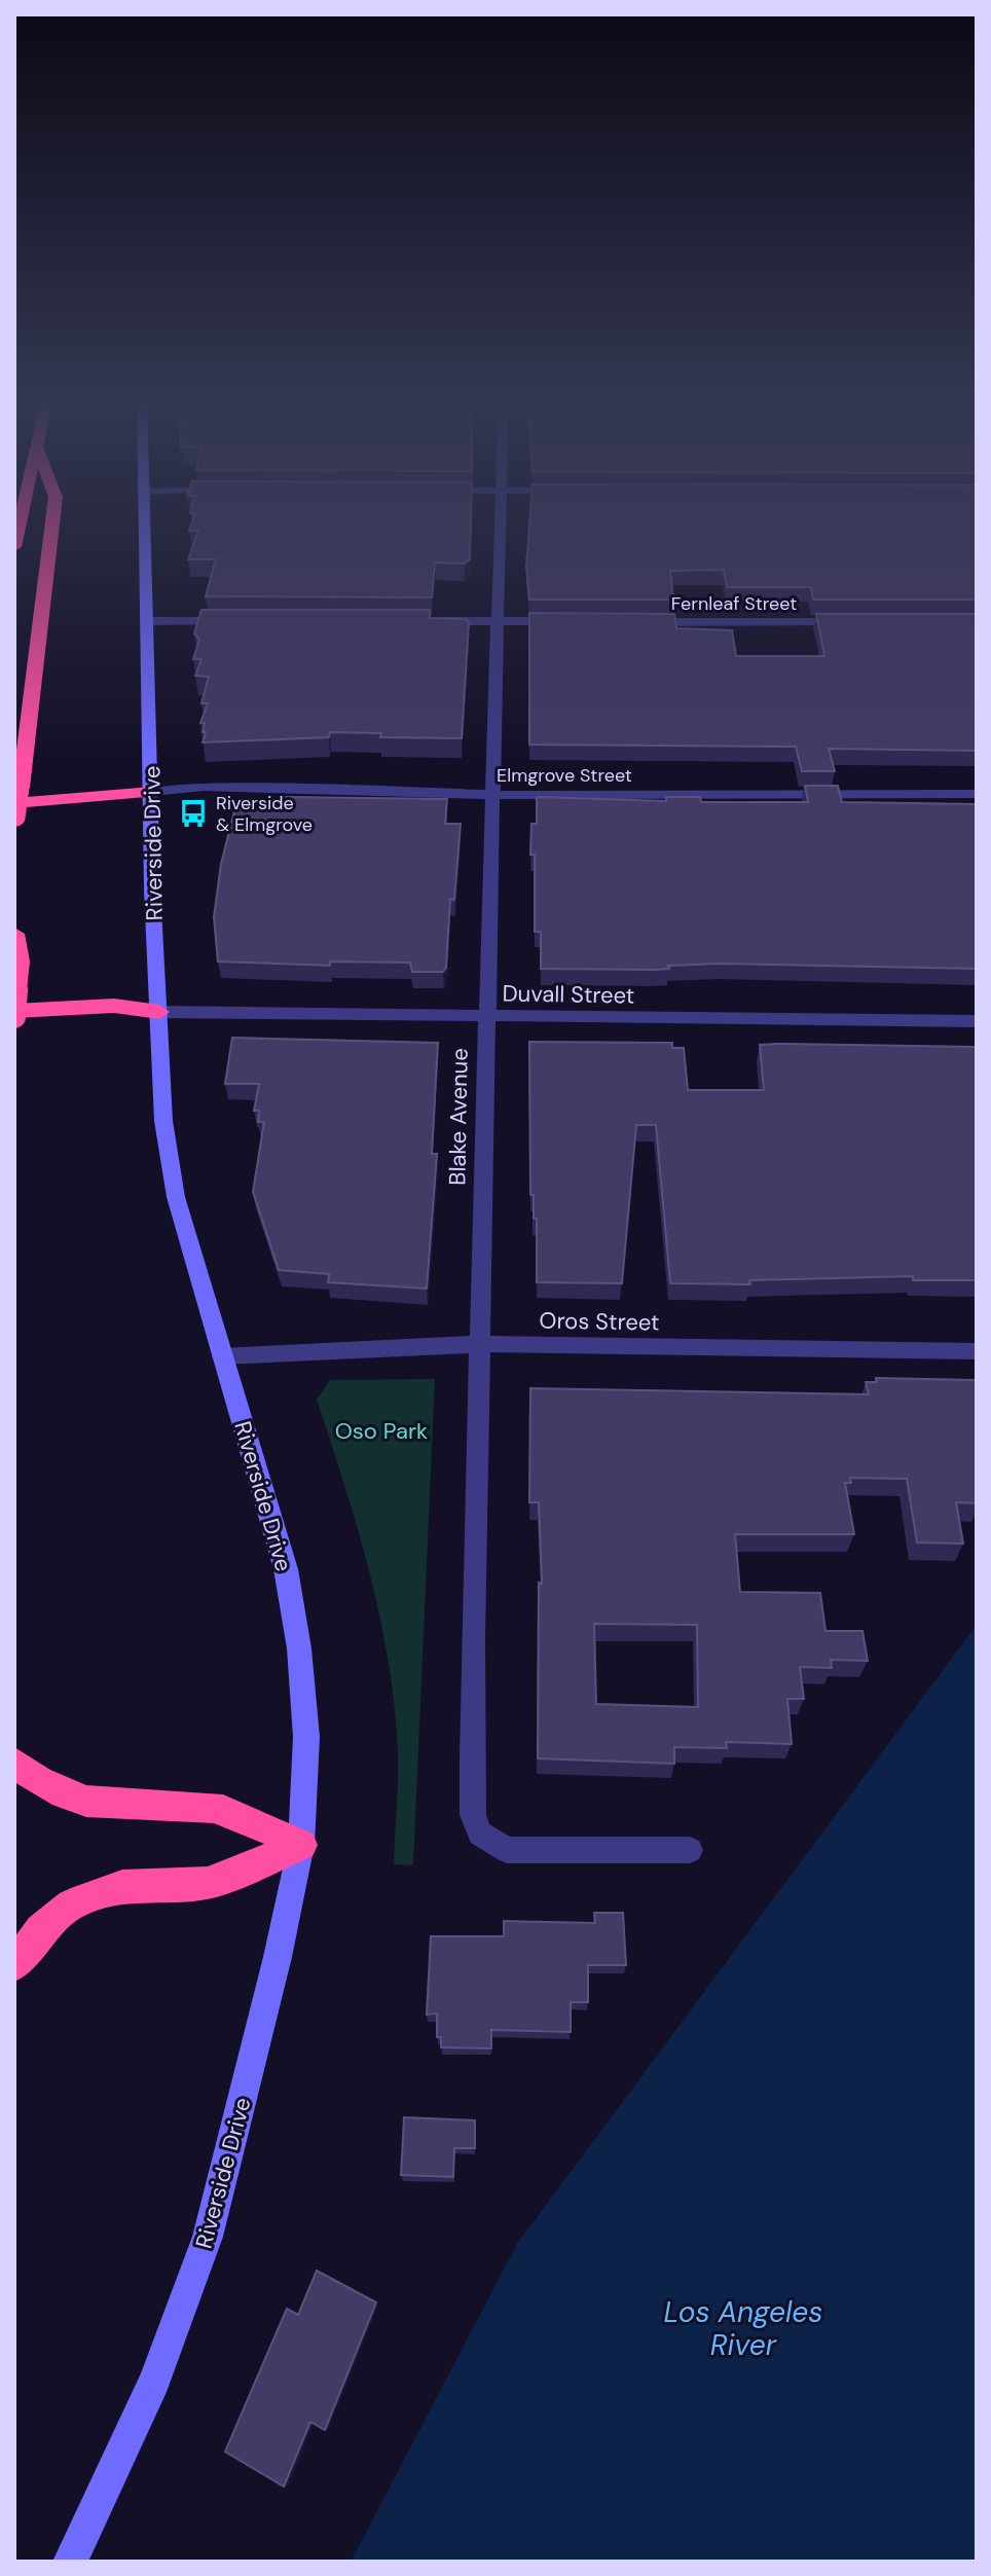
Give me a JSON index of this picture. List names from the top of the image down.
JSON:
{
  "streets": {
    "main road": ["Riverside Drive"],
    "street": [
      "Fernleaf Street",
      "Elmgrove Street",
      "Duvall Street",
      "Blake Avenue",
      "Oros Street"
    ]
  },
  "crossings": [
    ["Elmgrove Street", "Riverside Drive"],
    ["Elmgrove Street", "Blake Avenue"],
    ["Riverside Drive", "Duvall Street"],
    ["Riverside Drive", "Oros Street"],
    ["Duvall Street", "Blake Avenue"],
    ["Blake Avenue", "Oros Street"]
  ],
  "water": ["Los Angeles River"],
  "parks": ["Oso Park"],
  "places": {
    "bus stop": ["Riverside & Elmgrove"]
  }
}
